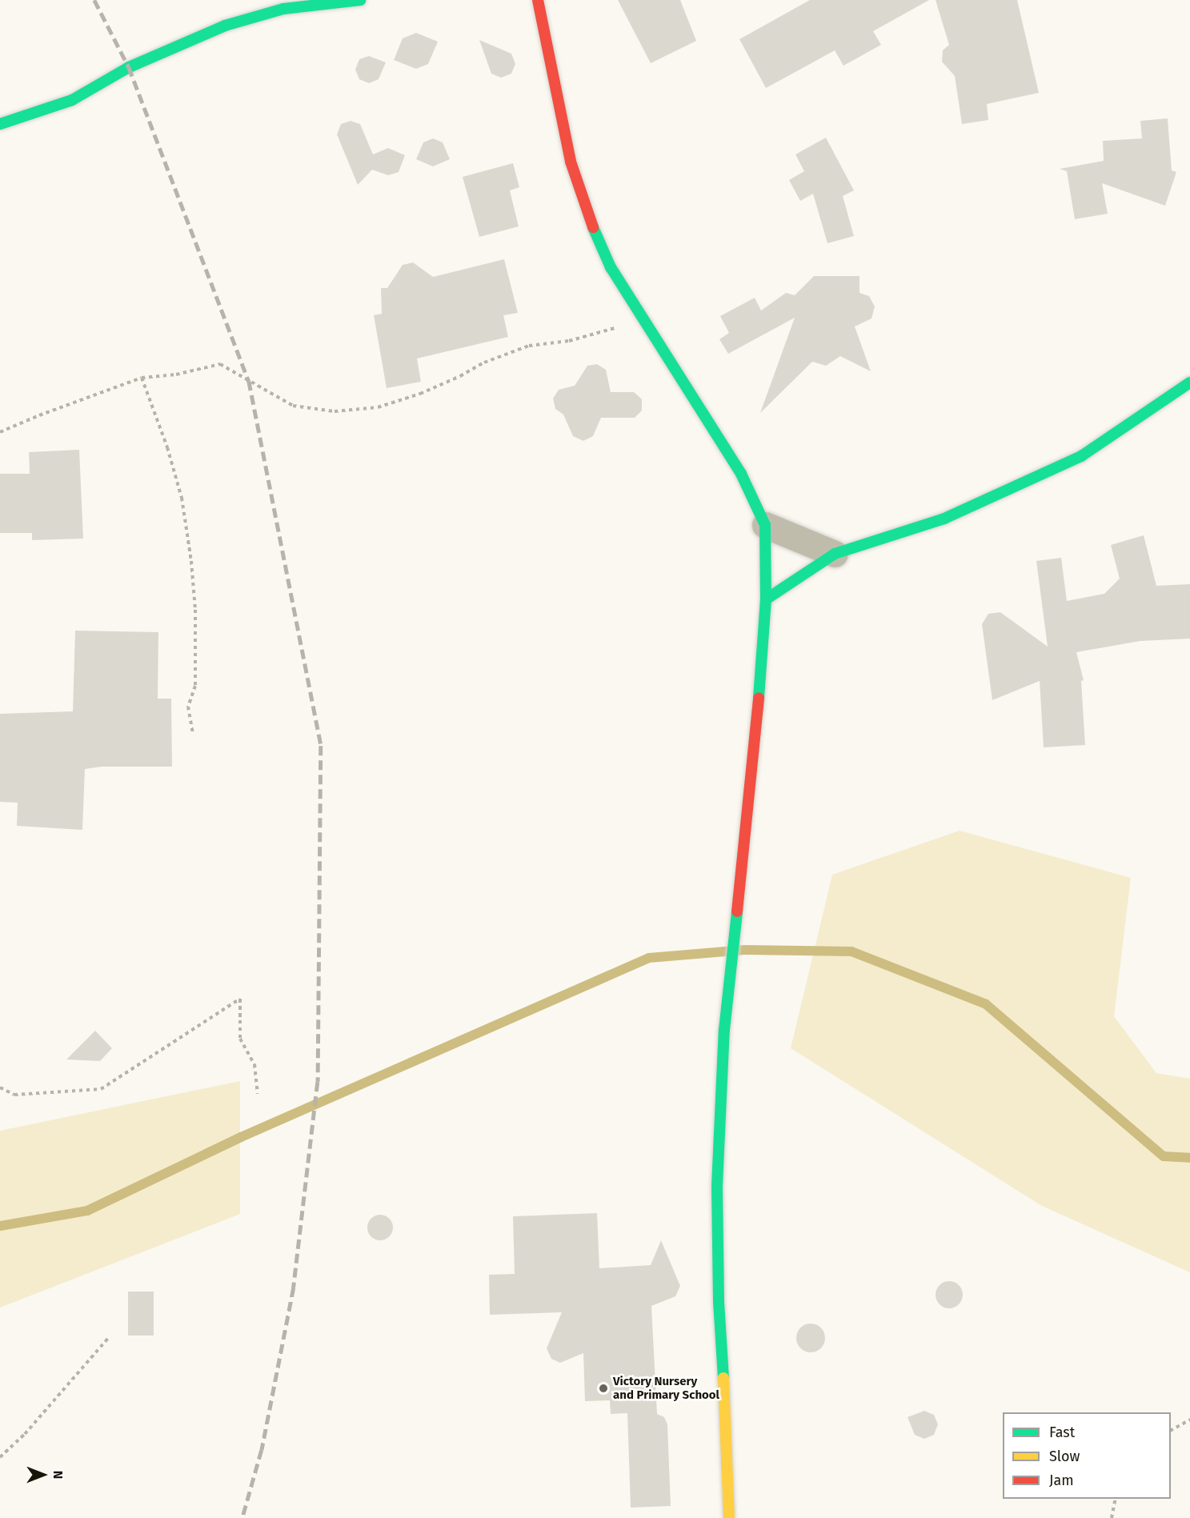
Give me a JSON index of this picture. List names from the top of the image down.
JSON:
{
  "places": ["Victory Nursery and Primary School"],
  "legend": ["Fast", "Slow", "Jam"],
  "north": "right"
}
